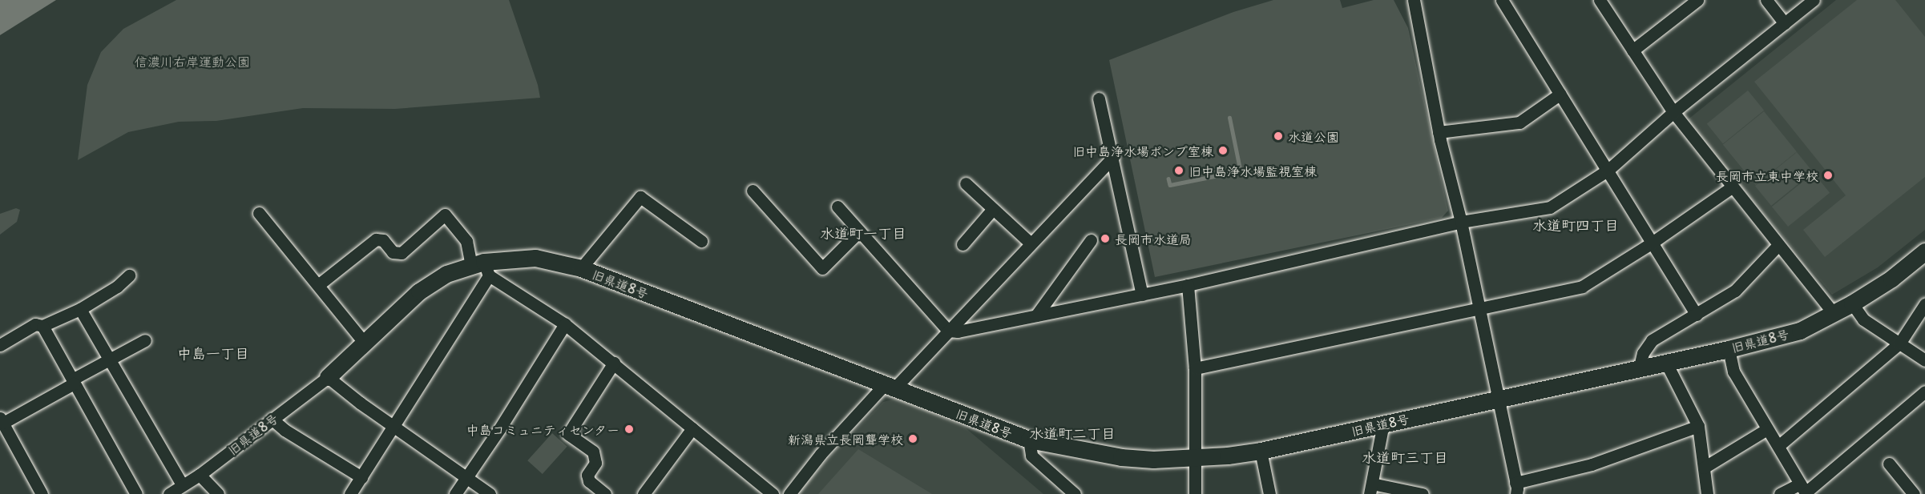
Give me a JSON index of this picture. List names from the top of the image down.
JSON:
{
  "streets": {
    "street": ["旧県道8号"]
  },
  "districts": [
    "水道町四丁目",
    "水道町一丁目",
    "中島一丁目",
    "水道町二丁目",
    "水道町三丁目"
  ],
  "parks": ["信濃川右岸運動公園"],
  "places": [
    "水道公園",
    "旧中島浄水場ポンプ室棟",
    "旧中島浄水場監視室棟",
    "長岡市立東中学校",
    "長岡市水道局",
    "中島コミュニティセンター",
    "新潟県立長岡聾学校"
  ]
}
